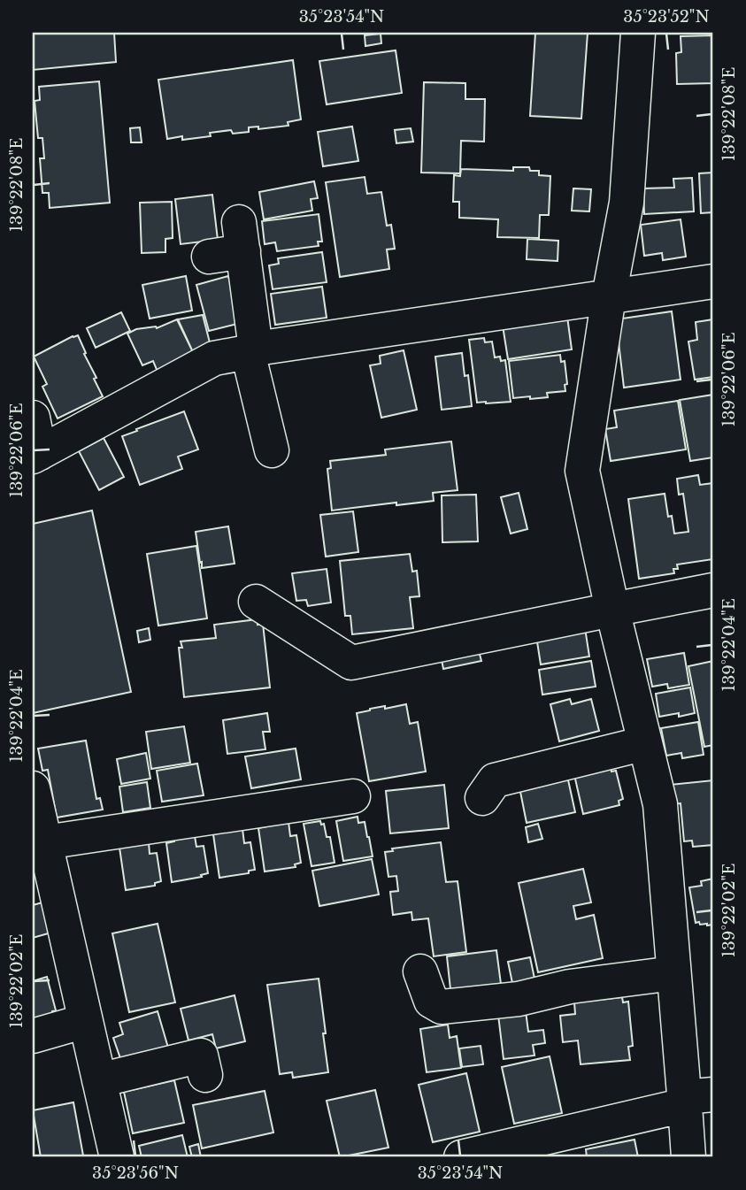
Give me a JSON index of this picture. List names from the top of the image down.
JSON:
{
  "coordinates": [
    "35°23'54\"N",
    "35°23'52\"N",
    "139°22'08\"E",
    "139°22'06\"E",
    "139°22'04\"E",
    "139°22'02\"E",
    "35°23'56\"N"
  ]
}
